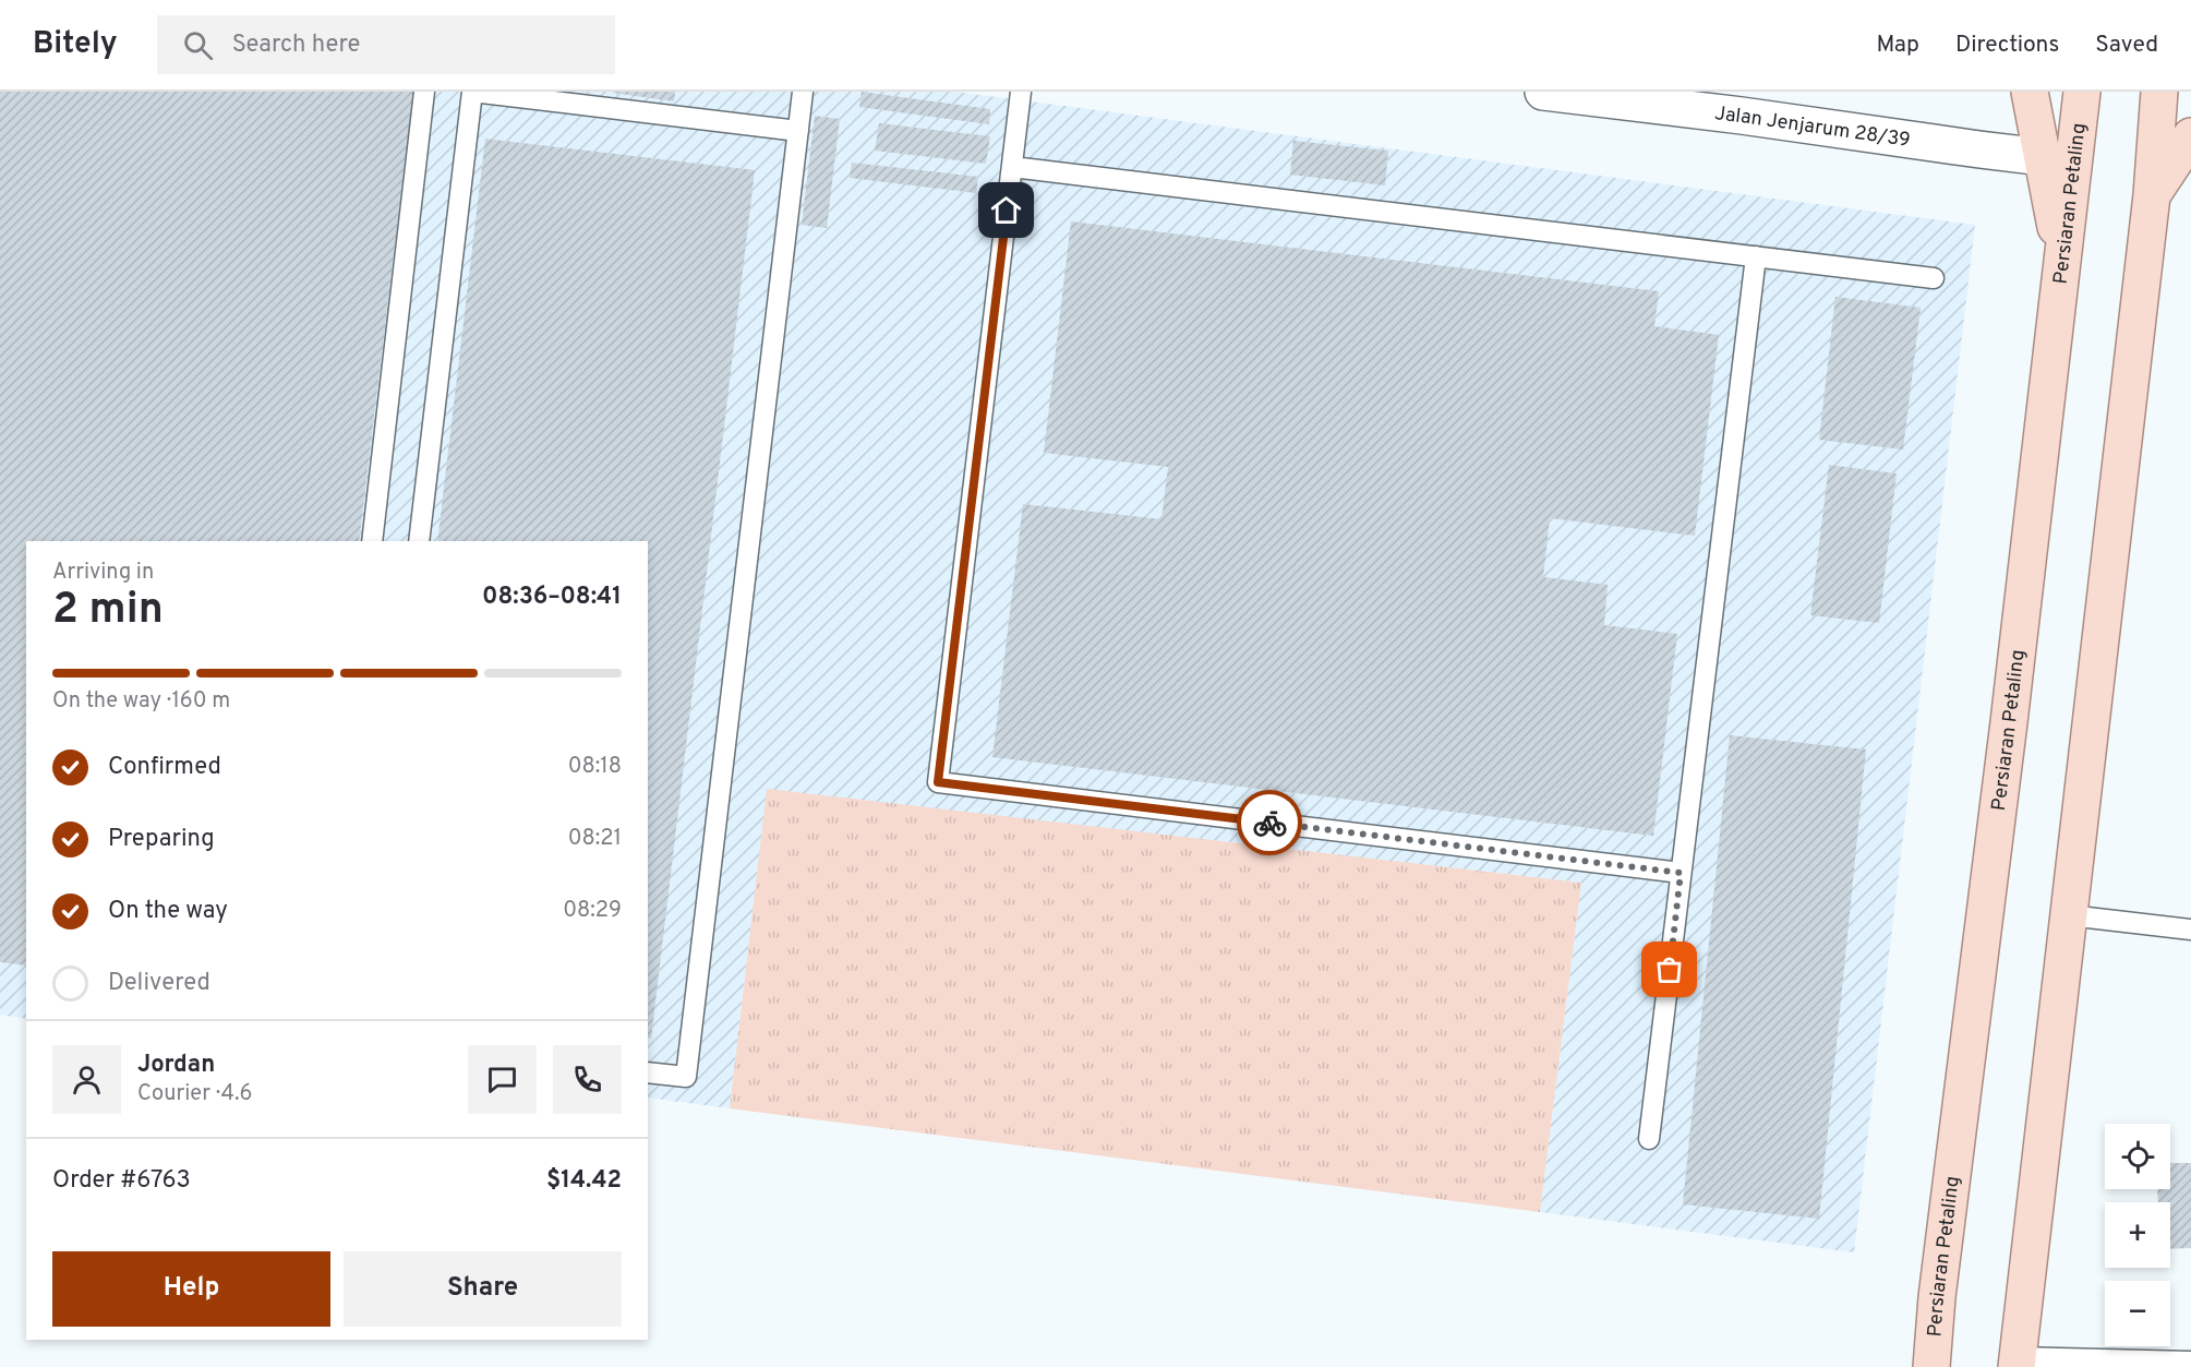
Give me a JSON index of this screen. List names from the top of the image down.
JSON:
{
  "streets": {
    "main road": ["Persiaran Petaling"],
    "street": ["Jalan Jenjarum 28/39"]
  },
  "page": {
    "header": "Bitely",
    "search": "Search here",
    "nav": ["Map", "Directions", "Saved"],
    "heading": ["2 min", "Arriving in", "08:36–08:41"],
    "panel": [
      "Jordan",
      "Courier · 4.6",
      "Order #6763",
      "$14.42"
    ],
    "bar": "On the way · 160 m",
    "list": [
      ["Confirmed", "08:18"],
      ["Preparing", "08:21"],
      ["On the way", "08:29"],
      "Delivered"
    ],
    "map_buttons": ["+", "−"],
    "buttons": ["Help", "Share"]
  }
}
